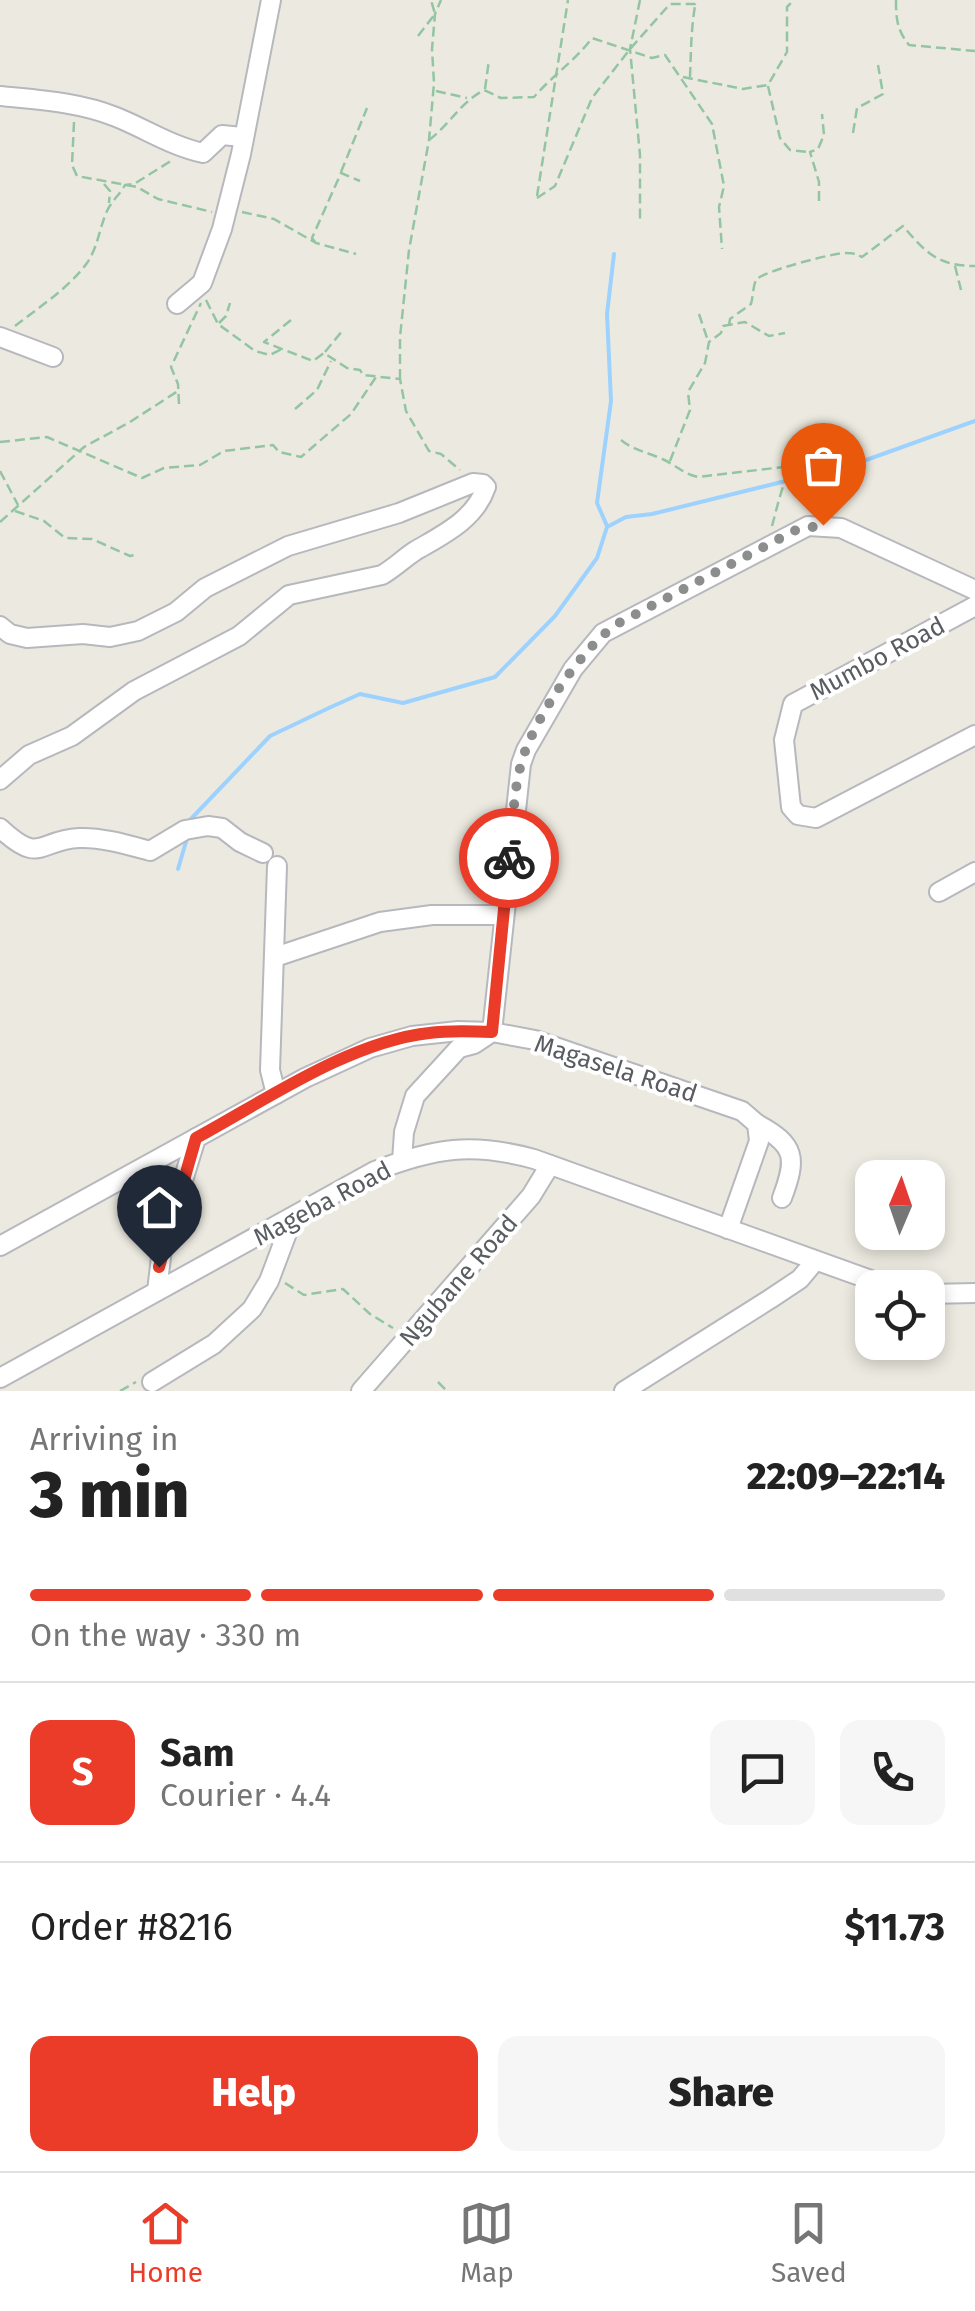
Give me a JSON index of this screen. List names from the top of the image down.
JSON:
{
  "streets": {
    "street": [
      "Mumbo Road",
      "Magasela Road",
      "Mageba Road",
      "Ngubane Road"
    ]
  },
  "crossings": [
    ["Mageba Road", "Ngubane Road"]
  ],
  "north": "top",
  "page": {
    "heading": ["3 min", "Arriving in", "22:09–22:14"],
    "panel": [
      "Sam",
      "Courier · 4.4",
      "Order #8216",
      "$11.73"
    ],
    "bar": "On the way · 330 m",
    "round": "S",
    "buttons": ["Help", "Share"],
    "tabs": ["Home", "Map", "Saved"]
  }
}
